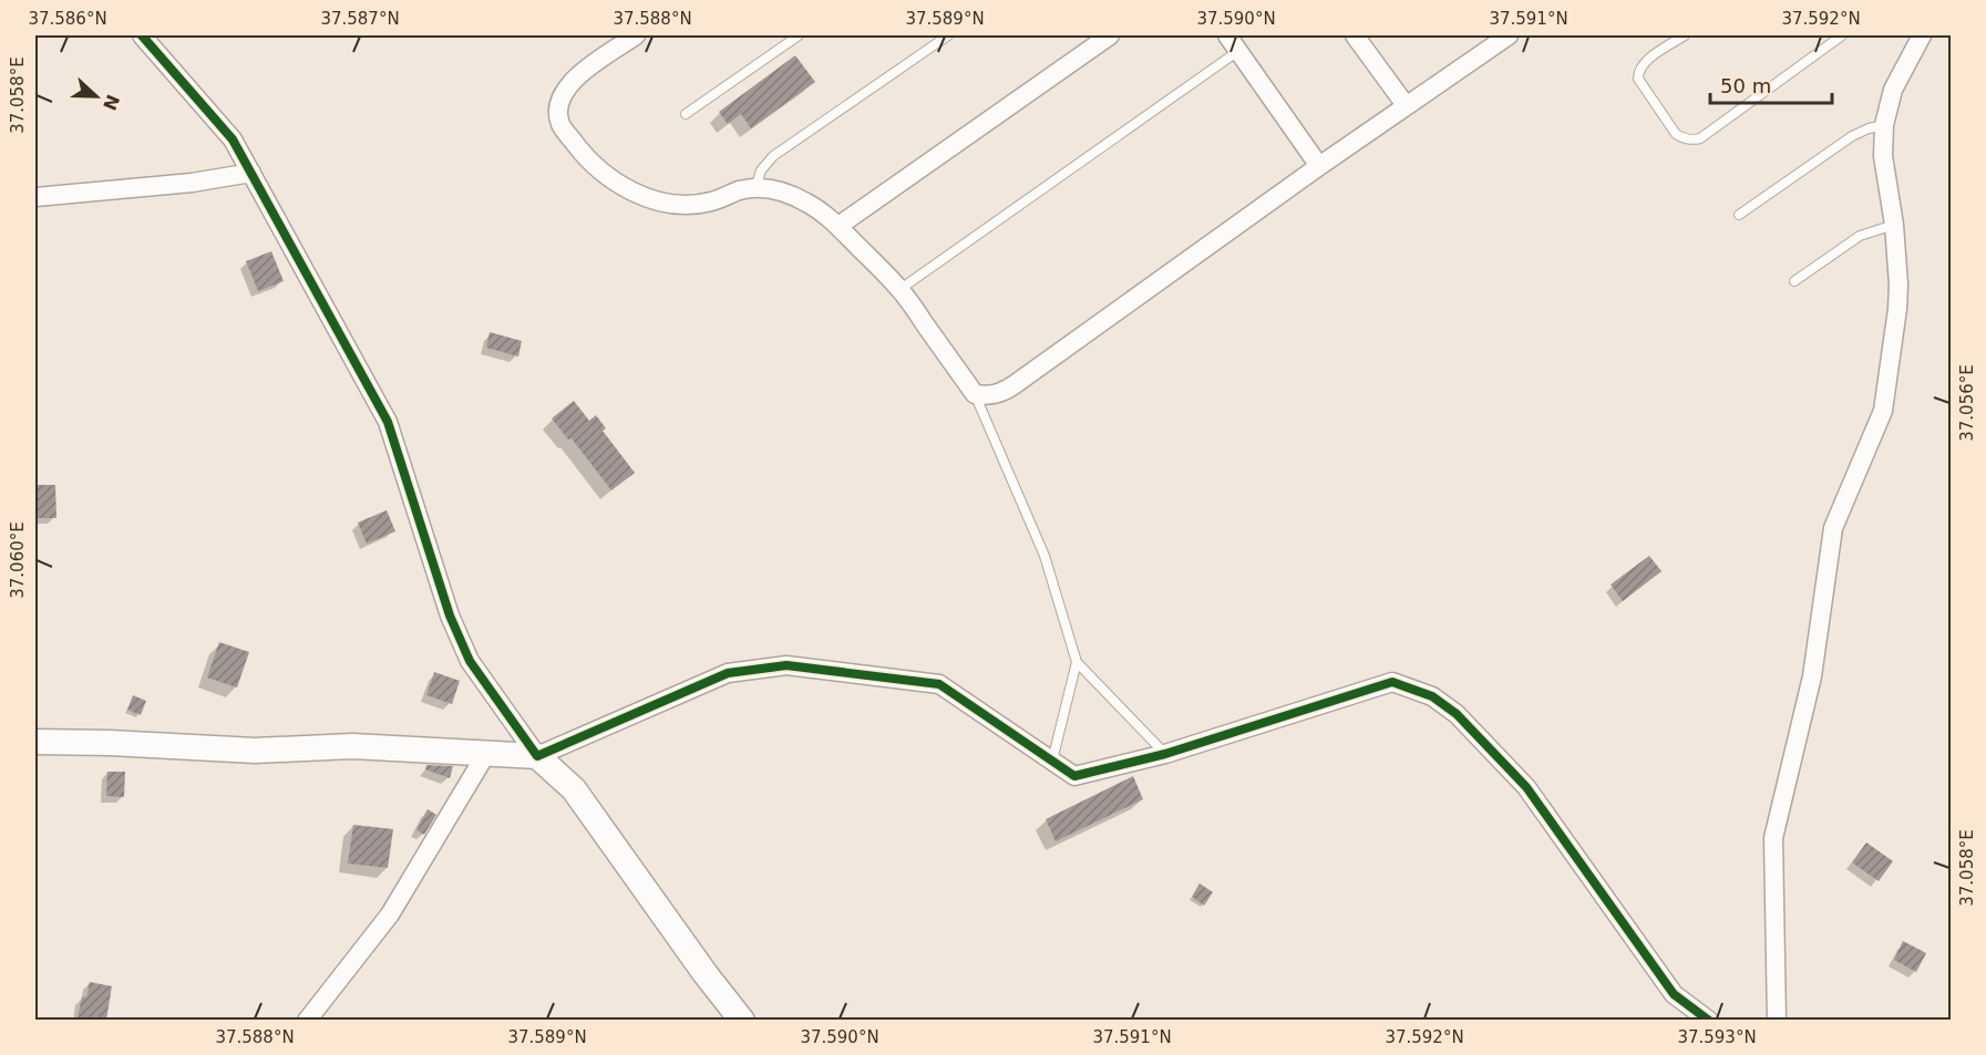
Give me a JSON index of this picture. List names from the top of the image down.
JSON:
{
  "scale_bar": "50 m",
  "north": "right",
  "coordinates": [
    "37.586°N",
    "37.587°N",
    "37.588°N",
    "37.589°N",
    "37.590°N",
    "37.591°N",
    "37.592°N",
    "37.058°E",
    "37.056°E",
    "37.060°E",
    "37.593°N"
  ]
}
